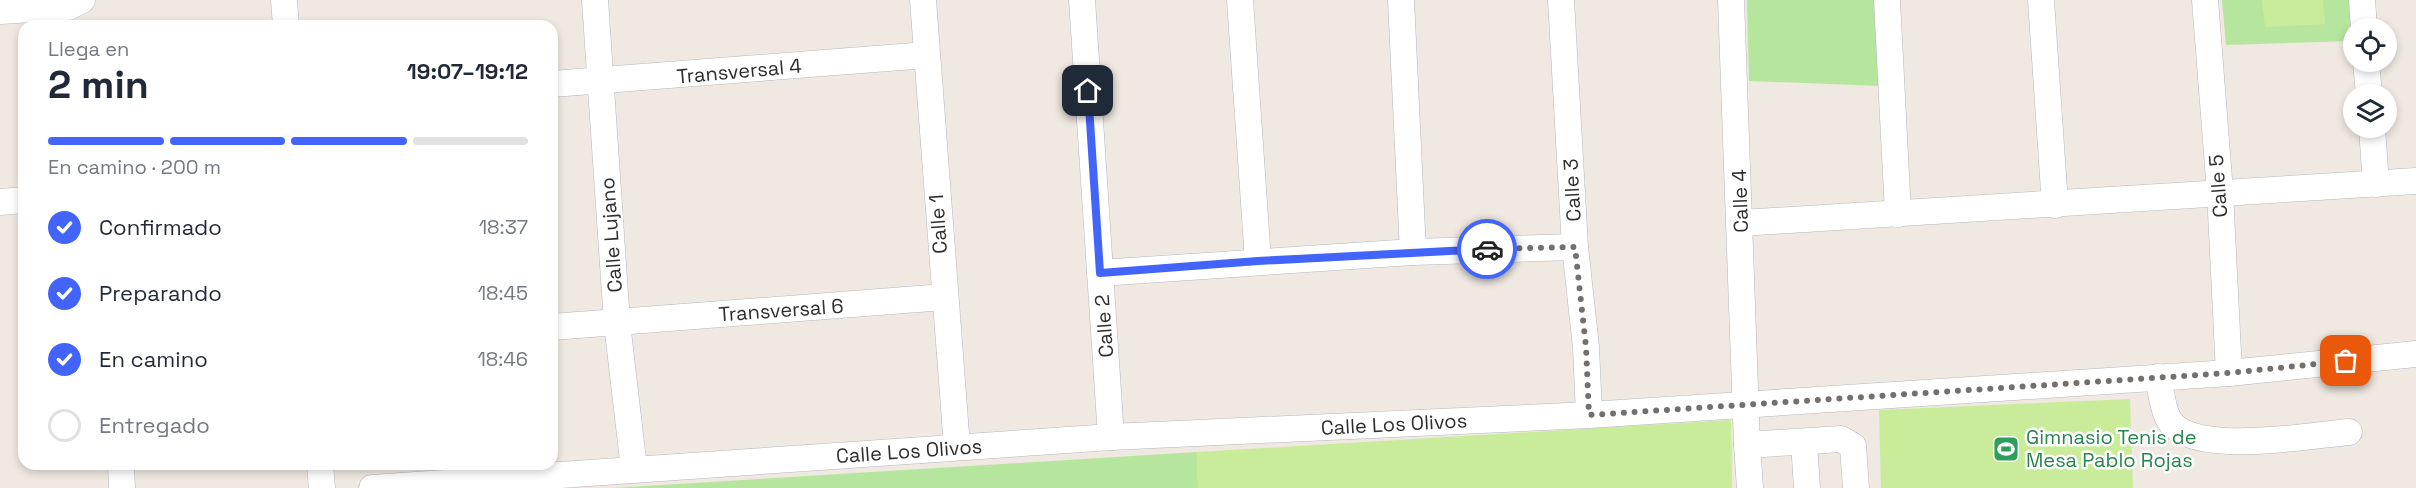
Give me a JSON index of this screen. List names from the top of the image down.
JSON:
{
  "streets": {
    "street": [
      "Transversal 4",
      "Calle 5",
      "Calle 3",
      "Calle 4",
      "Calle 1",
      "Calle Lujano",
      "Transversal 6",
      "Calle 2",
      "Calle Los Olivos"
    ]
  },
  "crossings": [
    ["Transversal 4", "Calle 1"],
    ["Transversal 4", "Calle Lujano"],
    ["Calle 5", "Calle Los Olivos"],
    ["Calle 3", "Calle Los Olivos"],
    ["Calle 4", "Calle Los Olivos"],
    ["Calle 1", "Transversal 6"],
    ["Calle 1", "Calle Los Olivos"],
    ["Calle Lujano", "Transversal 6"],
    ["Calle Lujano", "Calle Los Olivos"],
    ["Calle 2", "Calle Los Olivos"]
  ],
  "places": {
    "sports": ["Gimnasio Tenis de Mesa Pablo Rojas"]
  },
  "page": {
    "heading": ["2 min", "Llega en", "19:07–19:12"],
    "bar": "En camino · 200 m",
    "list": [
      ["Confirmado", "18:37"],
      ["Preparando", "18:45"],
      ["En camino", "18:46"],
      "Entregado"
    ]
  }
}
